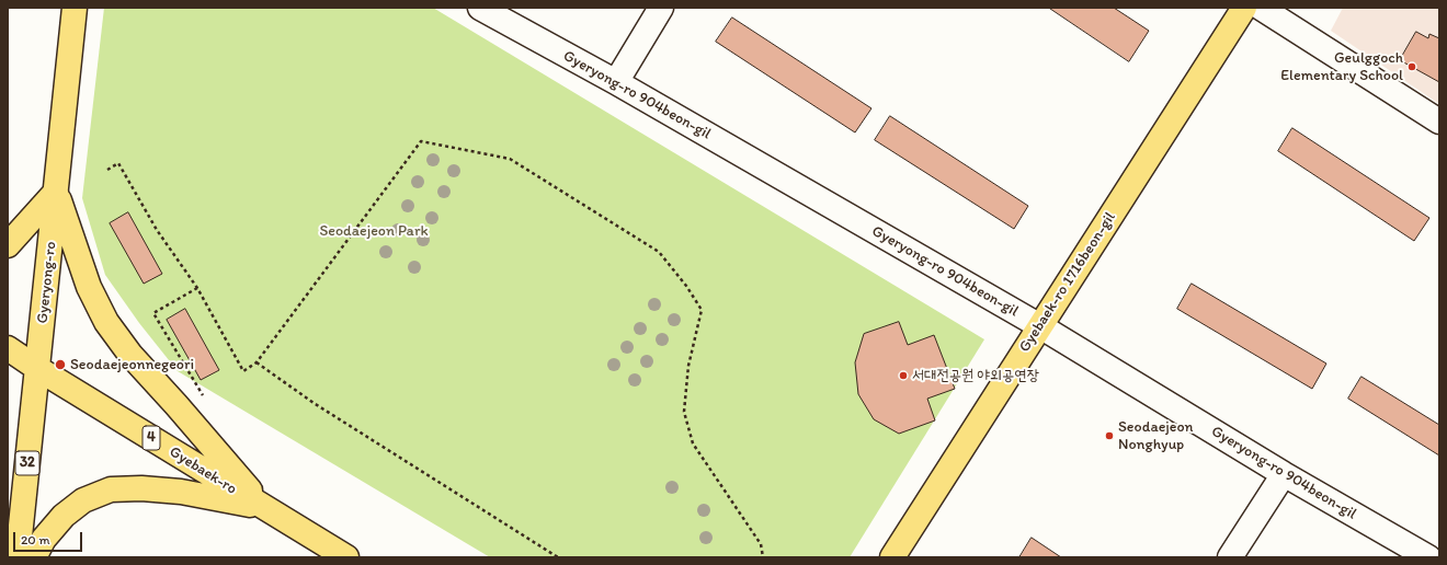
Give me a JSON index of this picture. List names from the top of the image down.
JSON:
{
  "streets": {
    "main road": [
      "Gyeryong-ro",
      "Gyebaek-ro 1716beon-gil",
      "4",
      "32",
      "Gyebaek-ro"
    ],
    "street": ["Gyeryong-ro 904beon-gil"]
  },
  "crossings": [
    ["Gyeryong-ro 904beon-gil", "Gyebaek-ro 1716beon-gil"],
    ["Gyeryong-ro", "Gyebaek-ro"]
  ],
  "parks": ["Seodaejeon Park"],
  "places": [
    "Geulggoch Elementary School",
    "Seodaejeonnegeori",
    "서대전공원 야외공연장",
    "Seodaejeon Nonghyup"
  ],
  "scale_bar": "20 m"
}
